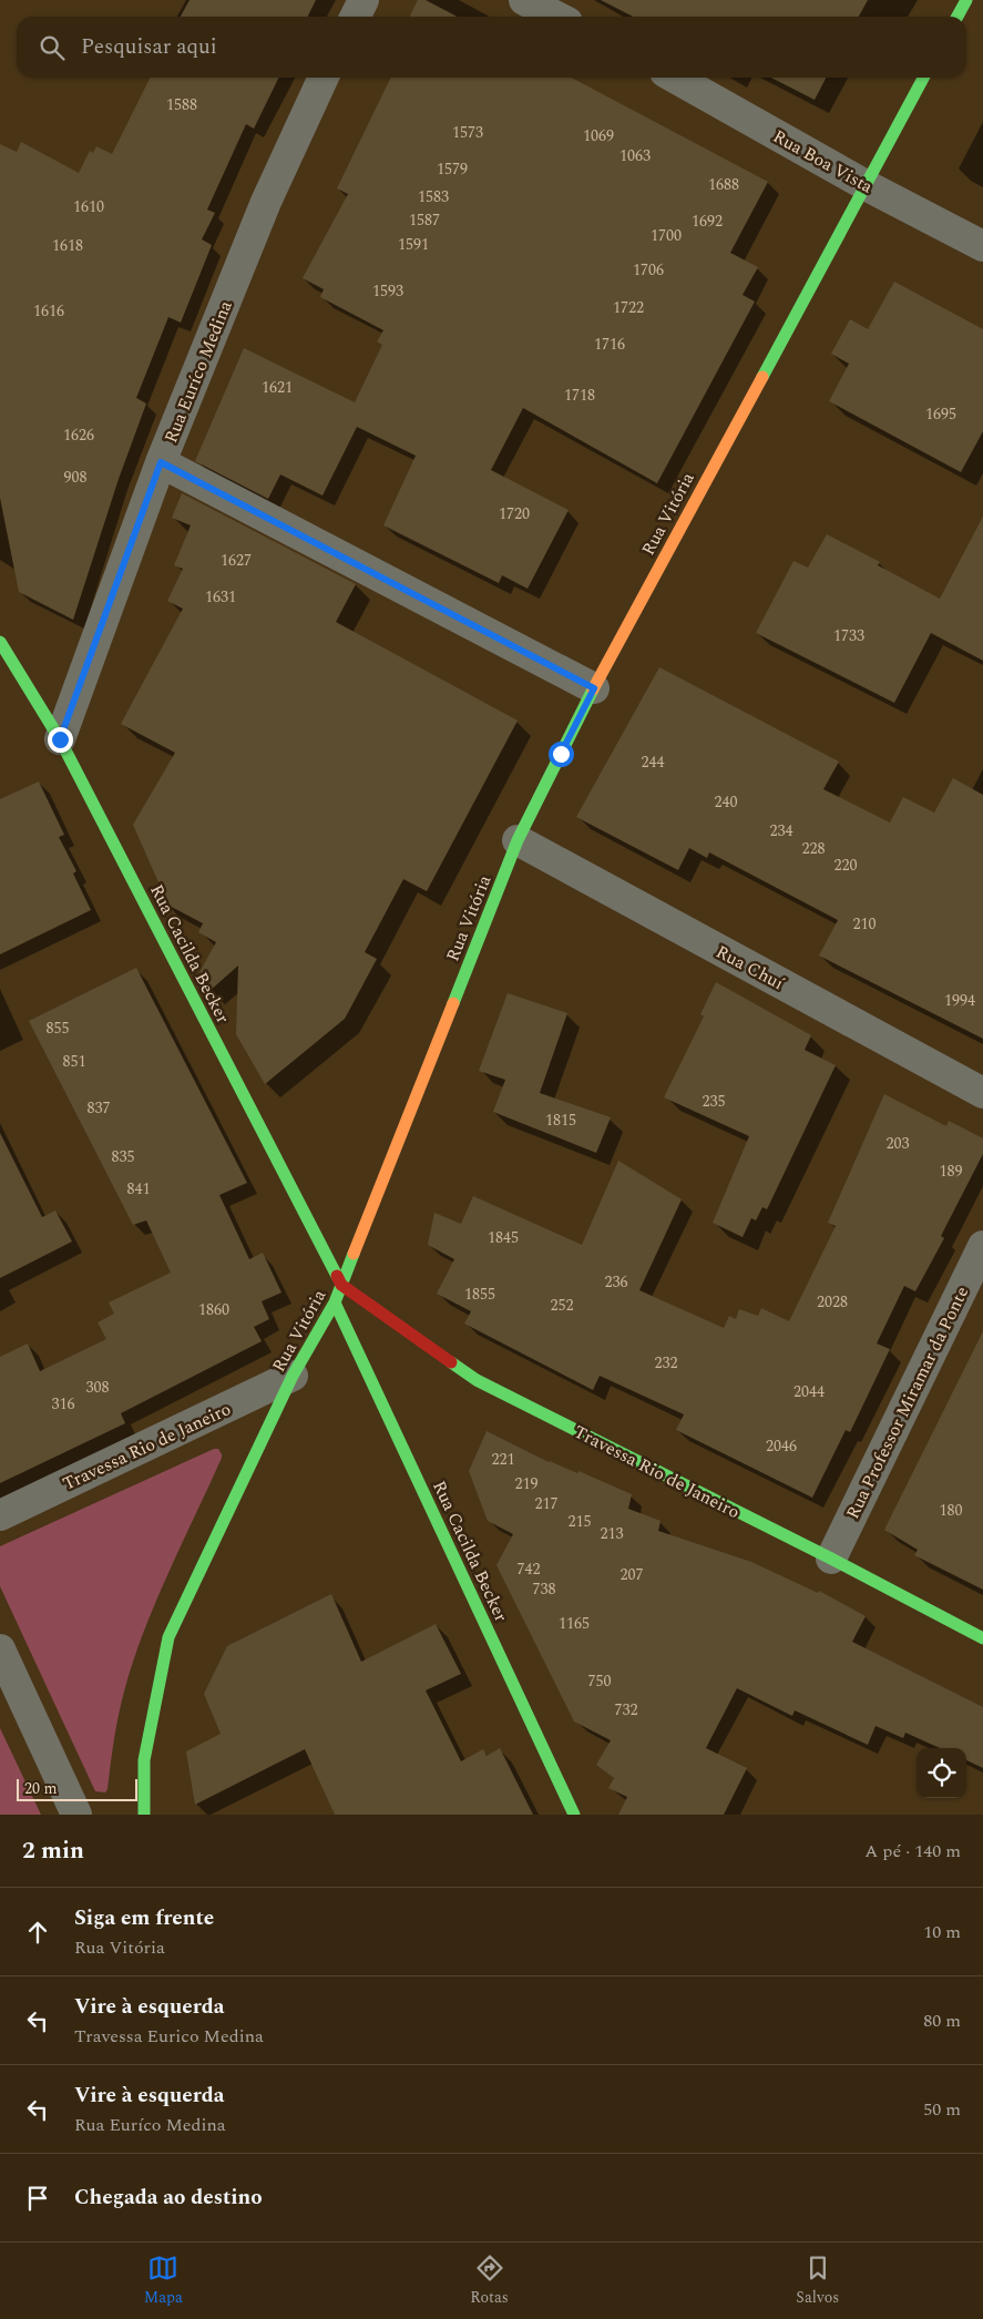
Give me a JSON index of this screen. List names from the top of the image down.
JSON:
{
  "streets": {
    "main road": ["Rua Vitória", "Rua Cacilda Becker", "Travessa Rio de Janeiro"],
    "street": [
      "Rua Boa Vista",
      "Rua Euríco Medina",
      "Rua Chuí",
      "Rua Professor Miramar da Ponte"
    ]
  },
  "crossings": [
    ["Rua Boa Vista", "Rua Vitória"],
    ["Rua Euríco Medina", "Rua Cacilda Becker"],
    ["Rua Vitória", "Rua Cacilda Becker"],
    ["Rua Vitória", "Rua Chuí"],
    ["Rua Vitória", "Travessa Rio de Janeiro"],
    ["Rua Cacilda Becker", "Travessa Rio de Janeiro"],
    ["Rua Professor Miramar da Ponte", "Travessa Rio de Janeiro"]
  ],
  "house_numbers": [
    "1588",
    "1573",
    "1069",
    "1063",
    "1579",
    "1688",
    "1583",
    "1610",
    "1587",
    "1692",
    "1700",
    "1591",
    "1618",
    "1706",
    "1593",
    "1722",
    "1616",
    "1716",
    "1621",
    "1718",
    "1695",
    "1626",
    "908",
    "1720",
    "1627",
    "1631",
    "1733",
    "244",
    "240",
    "234",
    "228",
    "220",
    "210",
    "1994",
    "855",
    "851",
    "235",
    "837",
    "1815",
    "203",
    "835",
    "189",
    "841",
    "1845",
    "236",
    "1855",
    "2028",
    "252",
    "1860",
    "232",
    "308",
    "2044",
    "316",
    "2046",
    "221",
    "219",
    "217",
    "180",
    "215",
    "213",
    "742",
    "207",
    "738",
    "1165",
    "750",
    "732"
  ],
  "scale_bar": "20 m",
  "page": {
    "search": "Pesquisar aqui",
    "scale": "20 m",
    "heading": ["2 min", "A pé · 140 m"],
    "list": [
      ["Siga em frente", "Rua Vitória", "10 m"],
      ["Vire à esquerda", "Travessa Eurico Medina", "80 m"],
      ["Vire à esquerda", "Rua Euríco Medina", "50 m"],
      "Chegada ao destino"
    ],
    "nav": ["Mapa", "Rotas", "Salvos"]
  }
}
